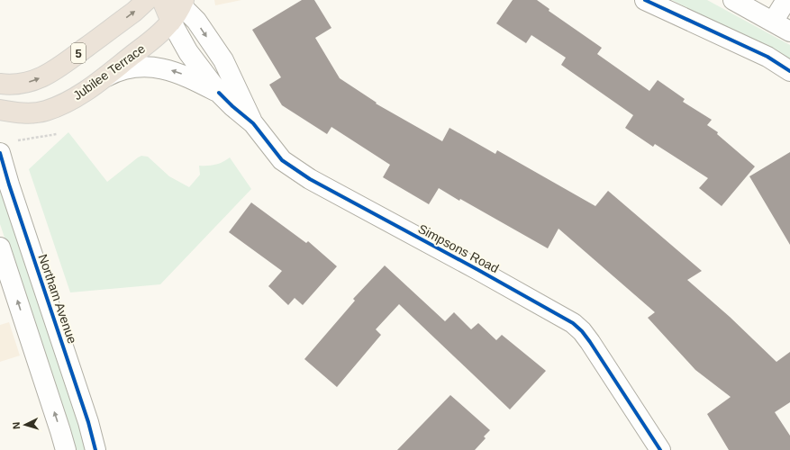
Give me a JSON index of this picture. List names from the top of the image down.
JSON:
{
  "streets": {
    "highway": ["5", "Jubilee Terrace"],
    "main road": ["Simpsons Road", "Northam Avenue"]
  },
  "crossings": [
    ["Jubilee Terrace", "Simpsons Road"]
  ],
  "north": "left"
}
